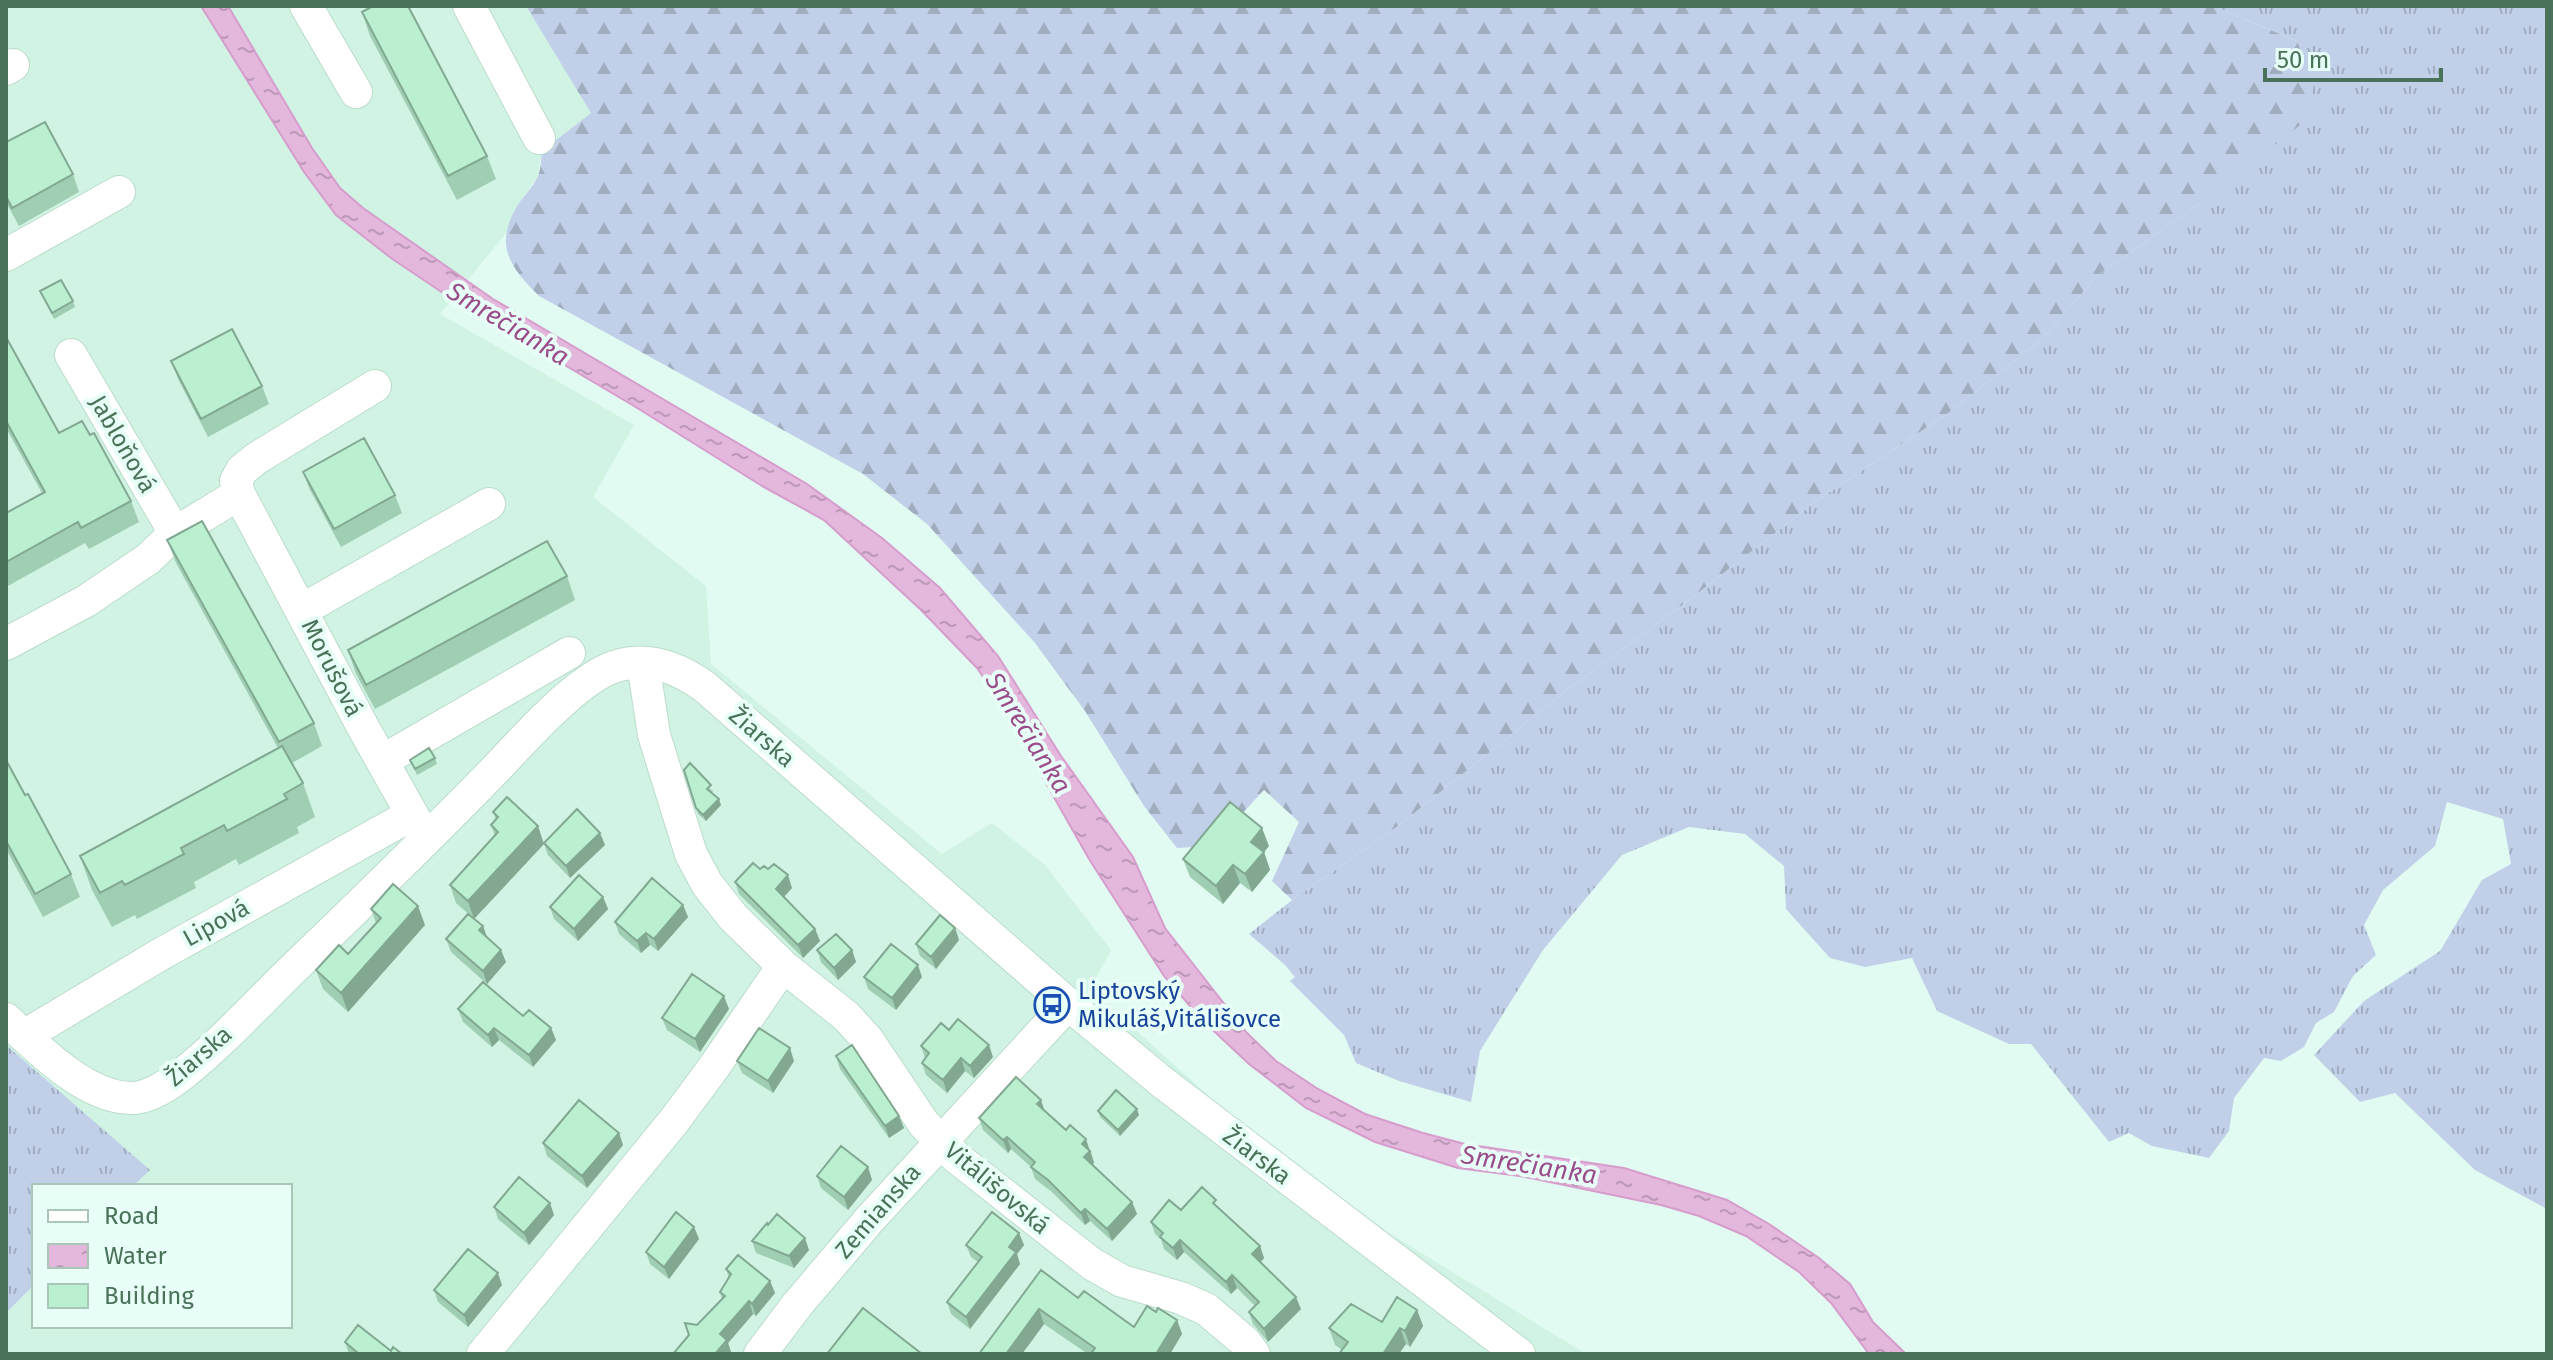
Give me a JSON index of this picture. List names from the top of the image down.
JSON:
{
  "streets": {
    "street": [
      "Jabloňová",
      "Morušová",
      "Žiarska",
      "Lipová",
      "Vitálišovská",
      "Zemianska"
    ]
  },
  "crossings": [
    ["Morušová", "Žiarska"],
    ["Morušová", "Lipová"],
    ["Žiarska", "Lipová"],
    ["Žiarska", "Vitálišovská"],
    ["Žiarska", "Zemianska"],
    ["Vitálišovská", "Zemianska"]
  ],
  "water": ["Smrečianka"],
  "places": {
    "bus stop": ["Liptovský Mikuláš,Vitálišovce"]
  },
  "legend": ["Road", "Water", "Building"],
  "scale_bar": "50 m"
}
